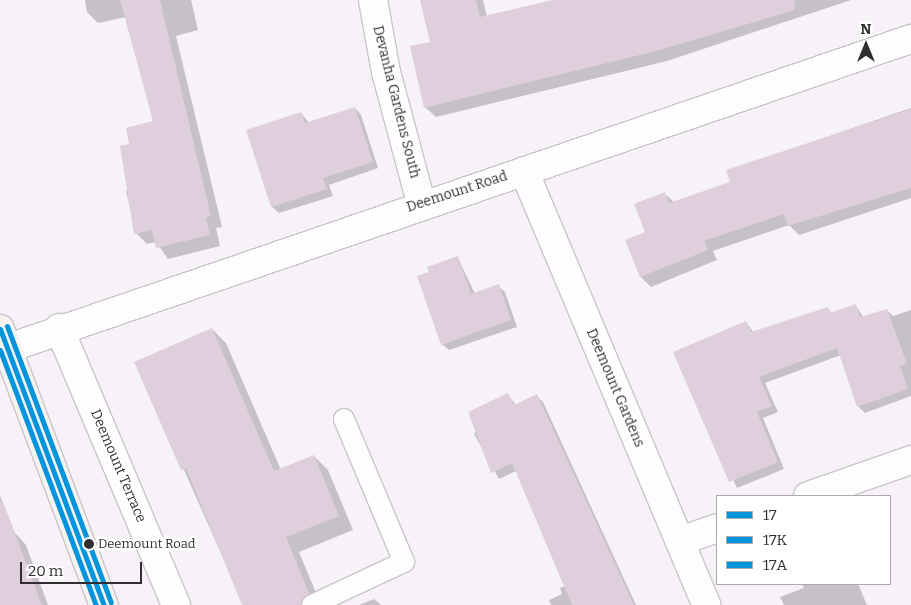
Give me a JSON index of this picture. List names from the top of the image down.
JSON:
{
  "streets": {
    "street": [
      "Devanha Gardens South",
      "Deemount Road",
      "Deemount Gardens",
      "Deemount Terrace"
    ]
  },
  "crossings": [
    ["Devanha Gardens South", "Deemount Road"],
    ["Deemount Road", "Deemount Gardens"],
    ["Deemount Road", "Deemount Terrace"]
  ],
  "places": ["Deemount Road"],
  "lines": ["transit line 17A", "transit line 17", "transit line 17K"],
  "legend": ["17", "17K", "17A"],
  "scale_bar": "20 m",
  "north": "top"
}
